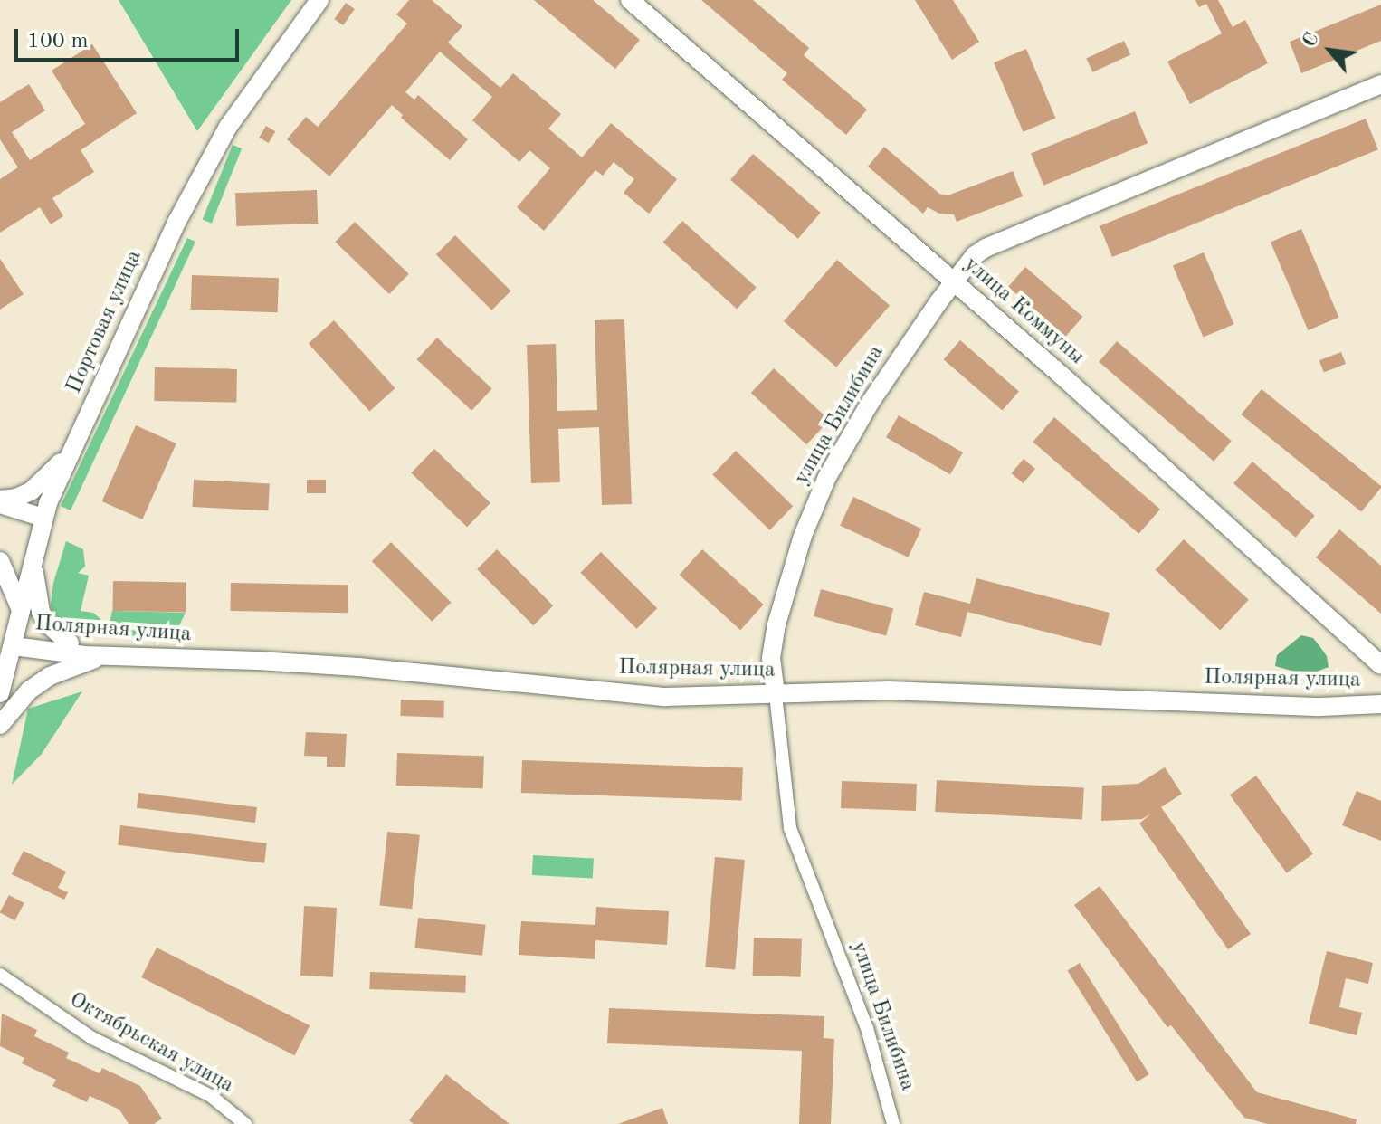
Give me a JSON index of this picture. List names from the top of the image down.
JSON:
{
  "streets": {
    "main road": [
      "улица Коммуны",
      "Портовая улица",
      "улица Билибина",
      "Полярная улица"
    ],
    "street": ["Октябрьская улица"]
  },
  "crossings": [
    ["улица Коммуны", "улица Билибина"],
    ["Портовая улица", "Полярная улица"],
    ["улица Билибина", "Полярная улица"]
  ],
  "scale_bar": "100 m",
  "north": "top left"
}
